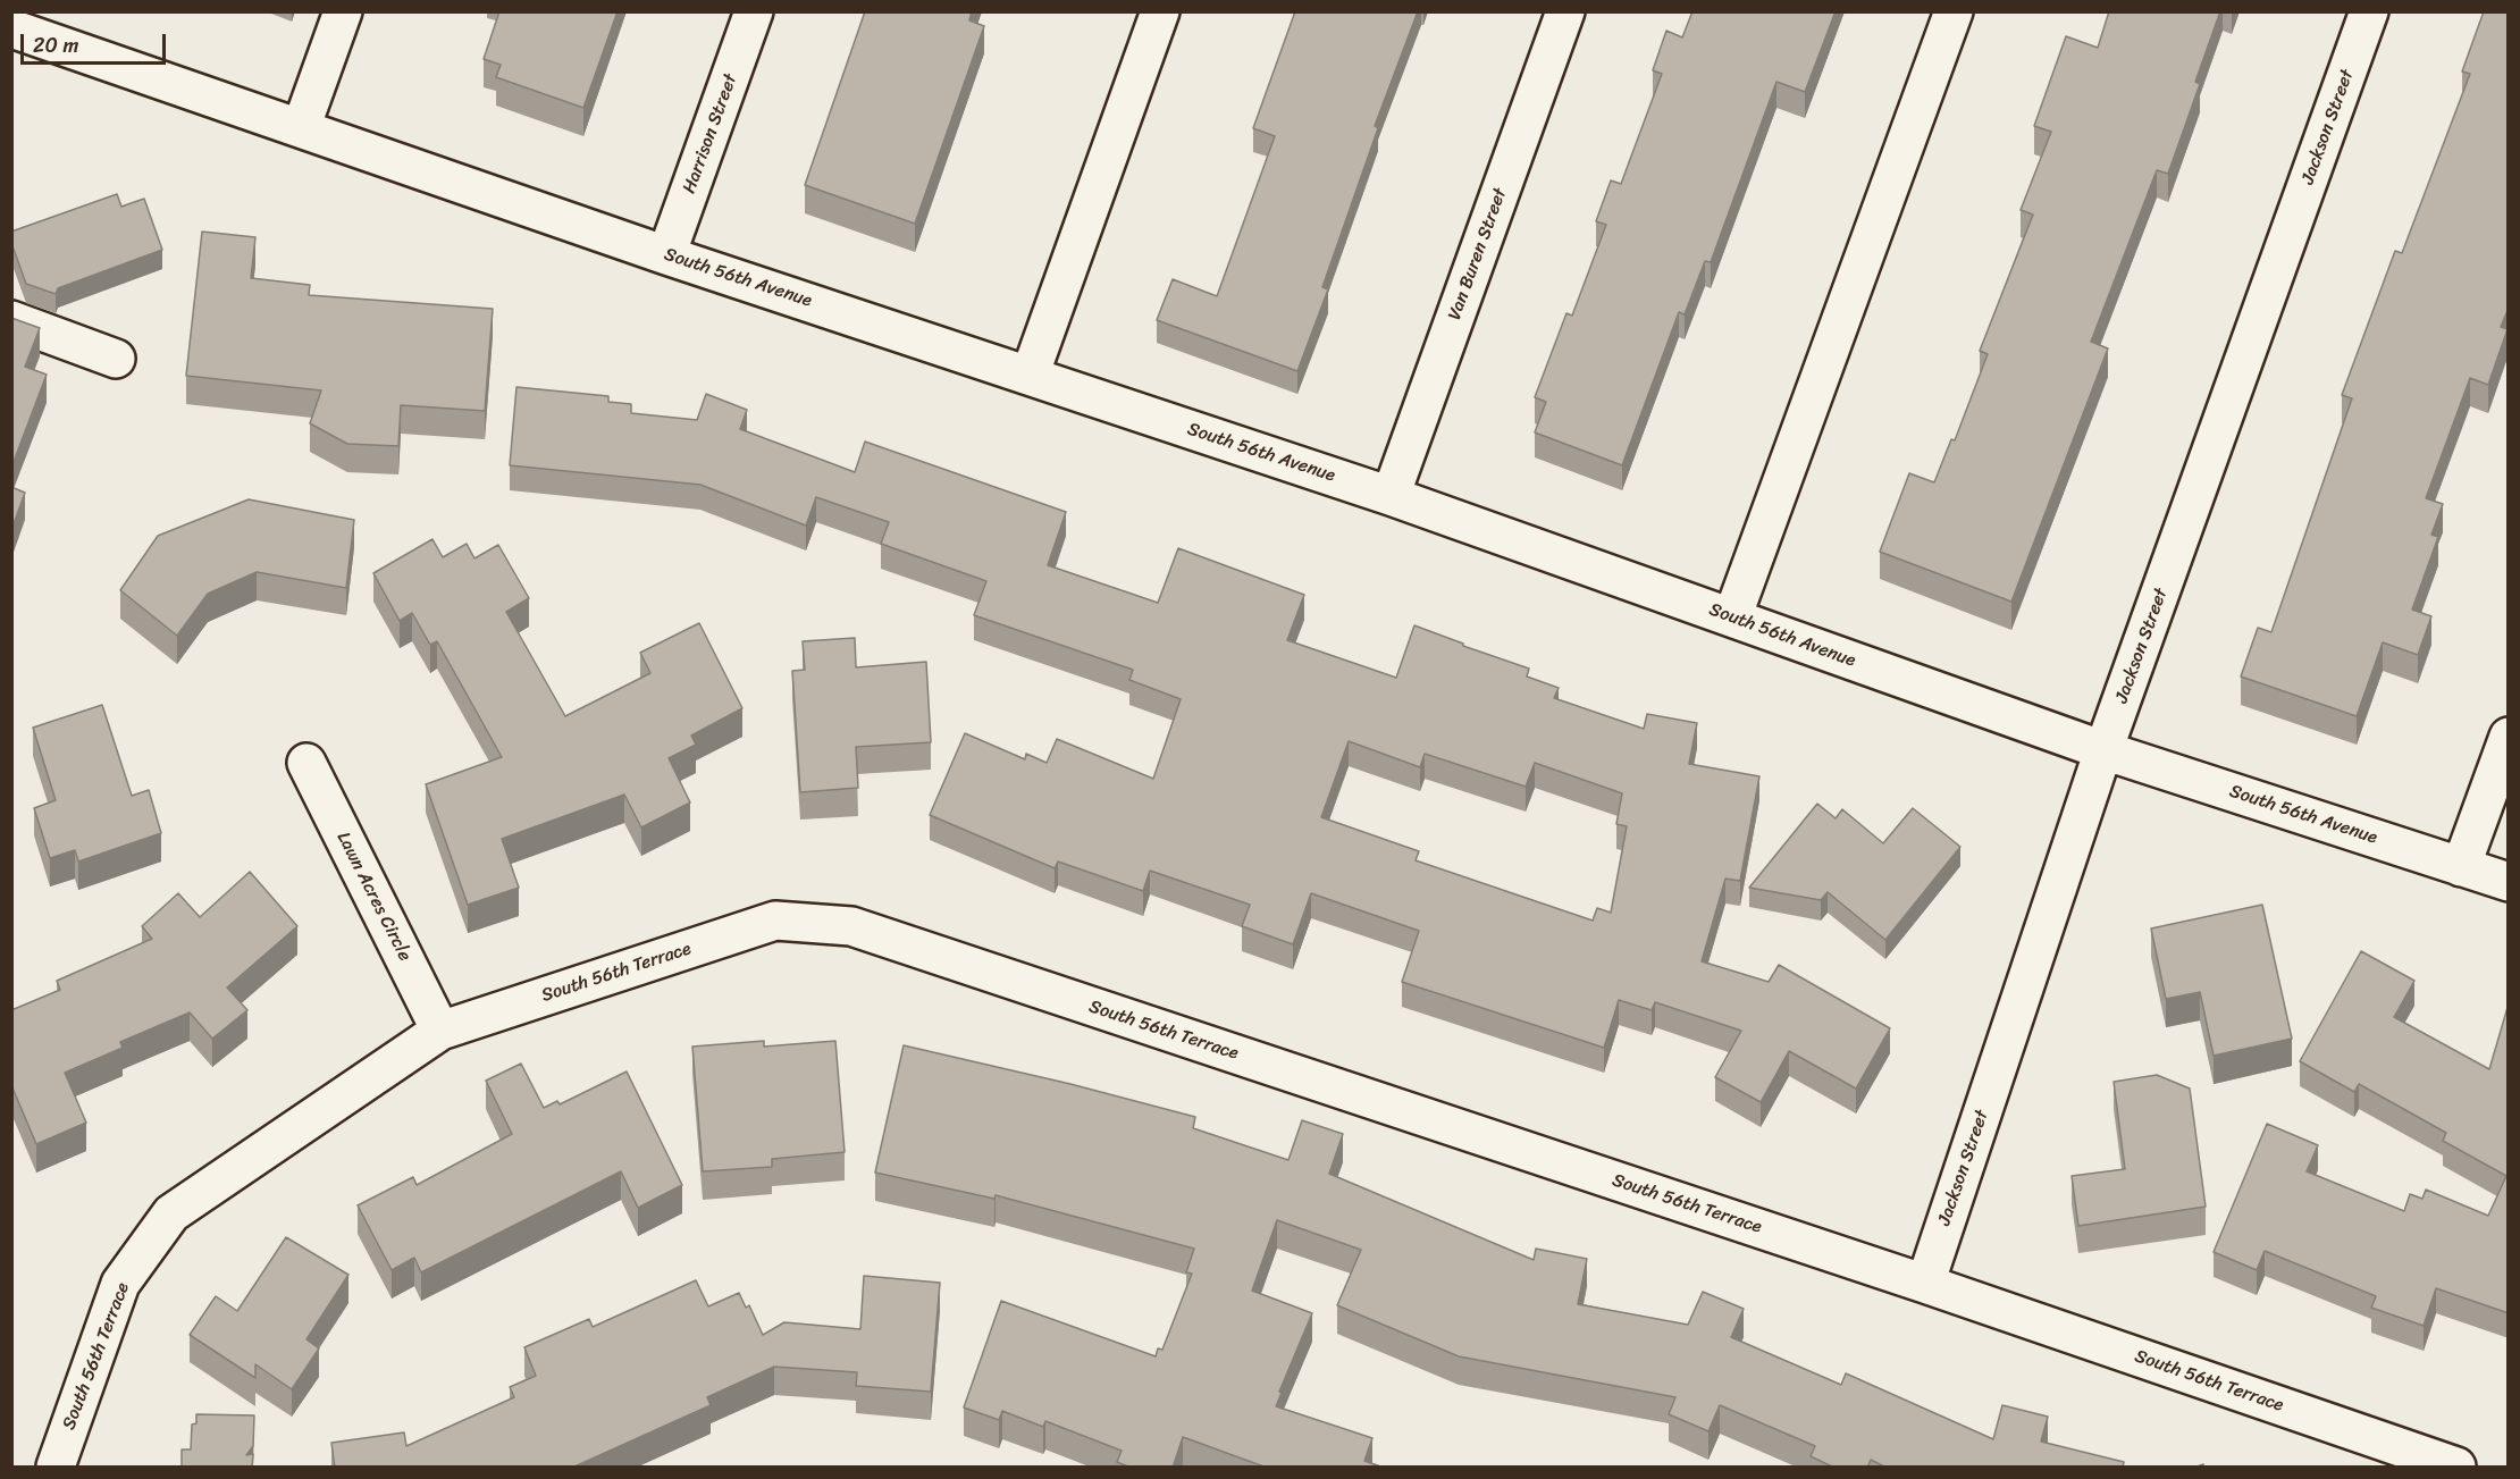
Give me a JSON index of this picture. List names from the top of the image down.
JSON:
{
  "streets": {
    "street": [
      "Jackson Street",
      "Harrison Street",
      "Van Buren Street",
      "South 56th Avenue",
      "Lawn Acres Circle",
      "South 56th Terrace"
    ]
  },
  "crossings": [
    ["Jackson Street", "South 56th Avenue"],
    ["Jackson Street", "South 56th Terrace"],
    ["Harrison Street", "South 56th Avenue"],
    ["Van Buren Street", "South 56th Avenue"],
    ["Lawn Acres Circle", "South 56th Terrace"]
  ],
  "scale_bar": "20 m"
}
